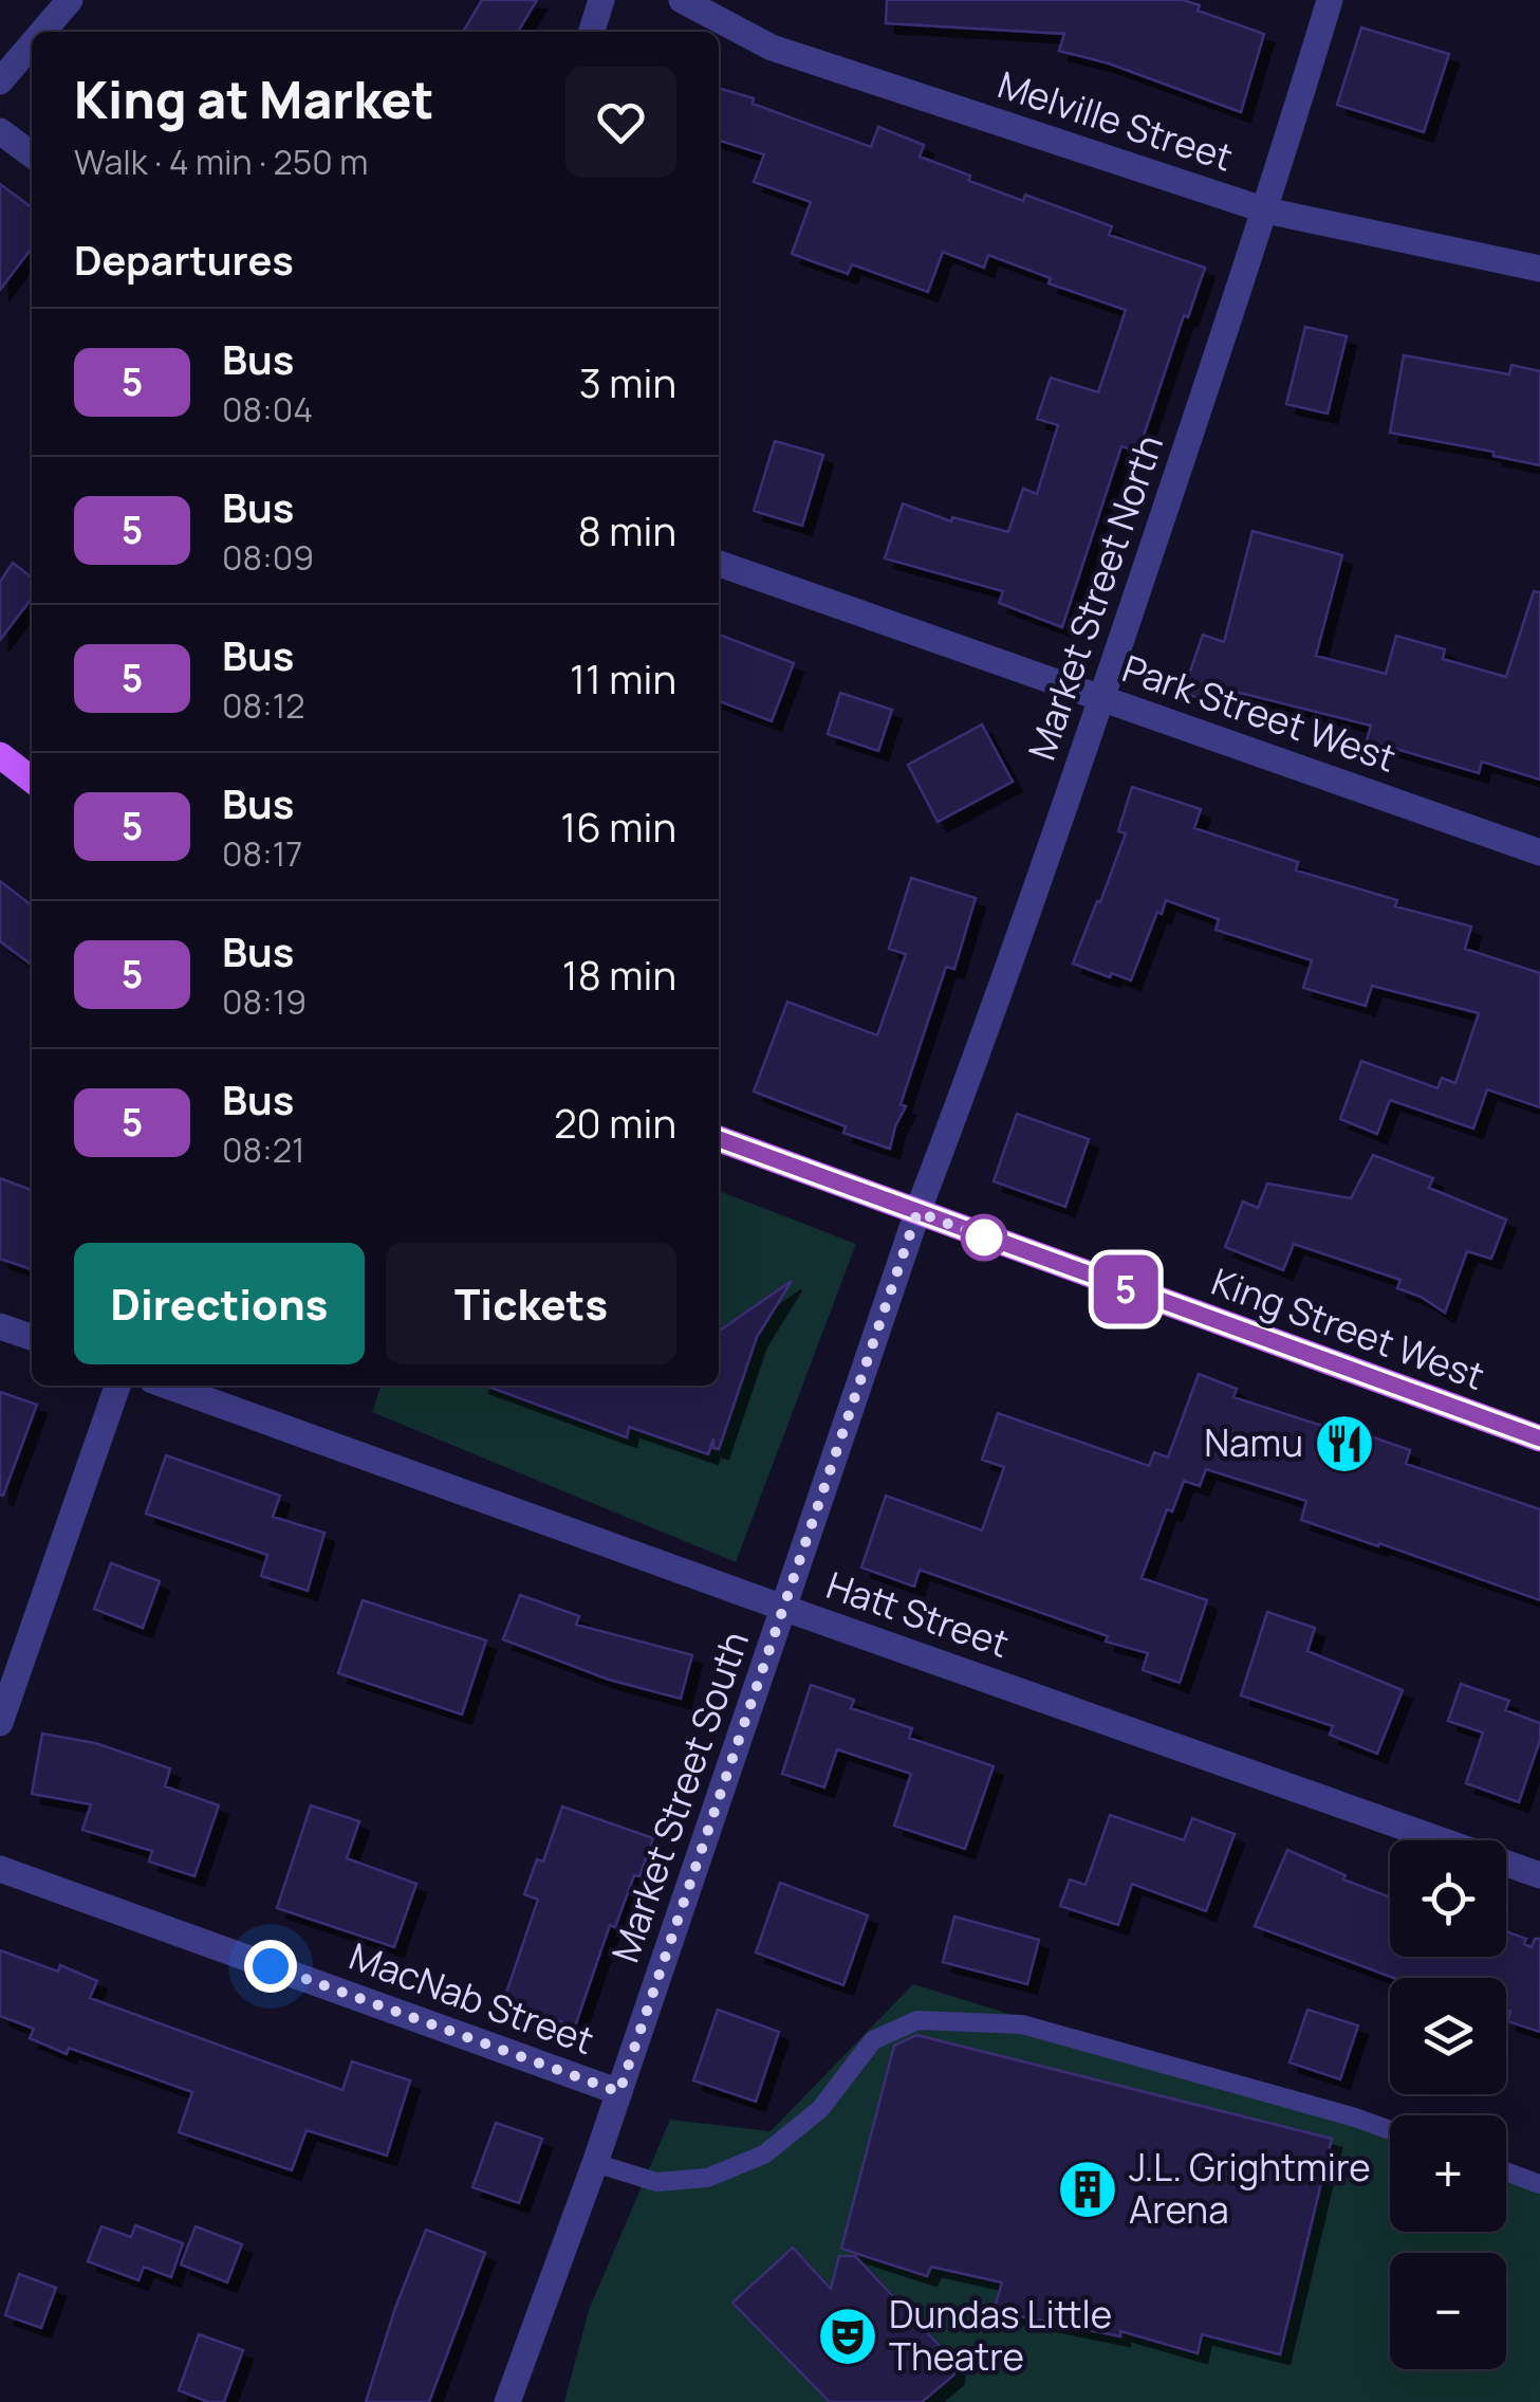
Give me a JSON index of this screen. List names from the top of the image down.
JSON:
{
  "streets": {
    "main road": ["King Street West"],
    "street": [
      "Melville Street",
      "Market Street North",
      "Park Street West",
      "Hatt Street",
      "Market Street South",
      "MacNab Street"
    ]
  },
  "crossings": [
    ["Melville Street", "Market Street North"],
    ["Market Street North", "Park Street West"],
    ["Market Street North", "King Street West"],
    ["Market Street North", "Market Street South"],
    ["King Street West", "Market Street South"],
    ["Hatt Street", "Market Street South"],
    ["Market Street South", "MacNab Street"]
  ],
  "places": {
    "restaurant": ["Namu"],
    "building": ["J.L. Grightmire Arena"],
    "theatre": ["Dundas Little Theatre"]
  },
  "lines": ["bus line 5"],
  "page": {
    "on_map": "5",
    "heading": [
      ["King at Market", "Walk · 4 min · 250 m"],
      "Departures"
    ],
    "list": [
      {
        "mark": "5",
        "name": "Bus",
        "note": "08:04",
        "value": "3 min"
      },
      {
        "mark": "5",
        "name": "Bus",
        "note": "08:09",
        "value": "8 min"
      },
      {
        "mark": "5",
        "name": "Bus",
        "note": "08:12",
        "value": "11 min"
      },
      {
        "mark": "5",
        "name": "Bus",
        "note": "08:17",
        "value": "16 min"
      },
      {
        "mark": "5",
        "name": "Bus",
        "note": "08:19",
        "value": "18 min"
      },
      {
        "mark": "5",
        "name": "Bus",
        "note": "08:21",
        "value": "20 min"
      }
    ],
    "buttons": ["Directions", "Tickets"],
    "map_buttons": ["+", "−"]
  }
}
